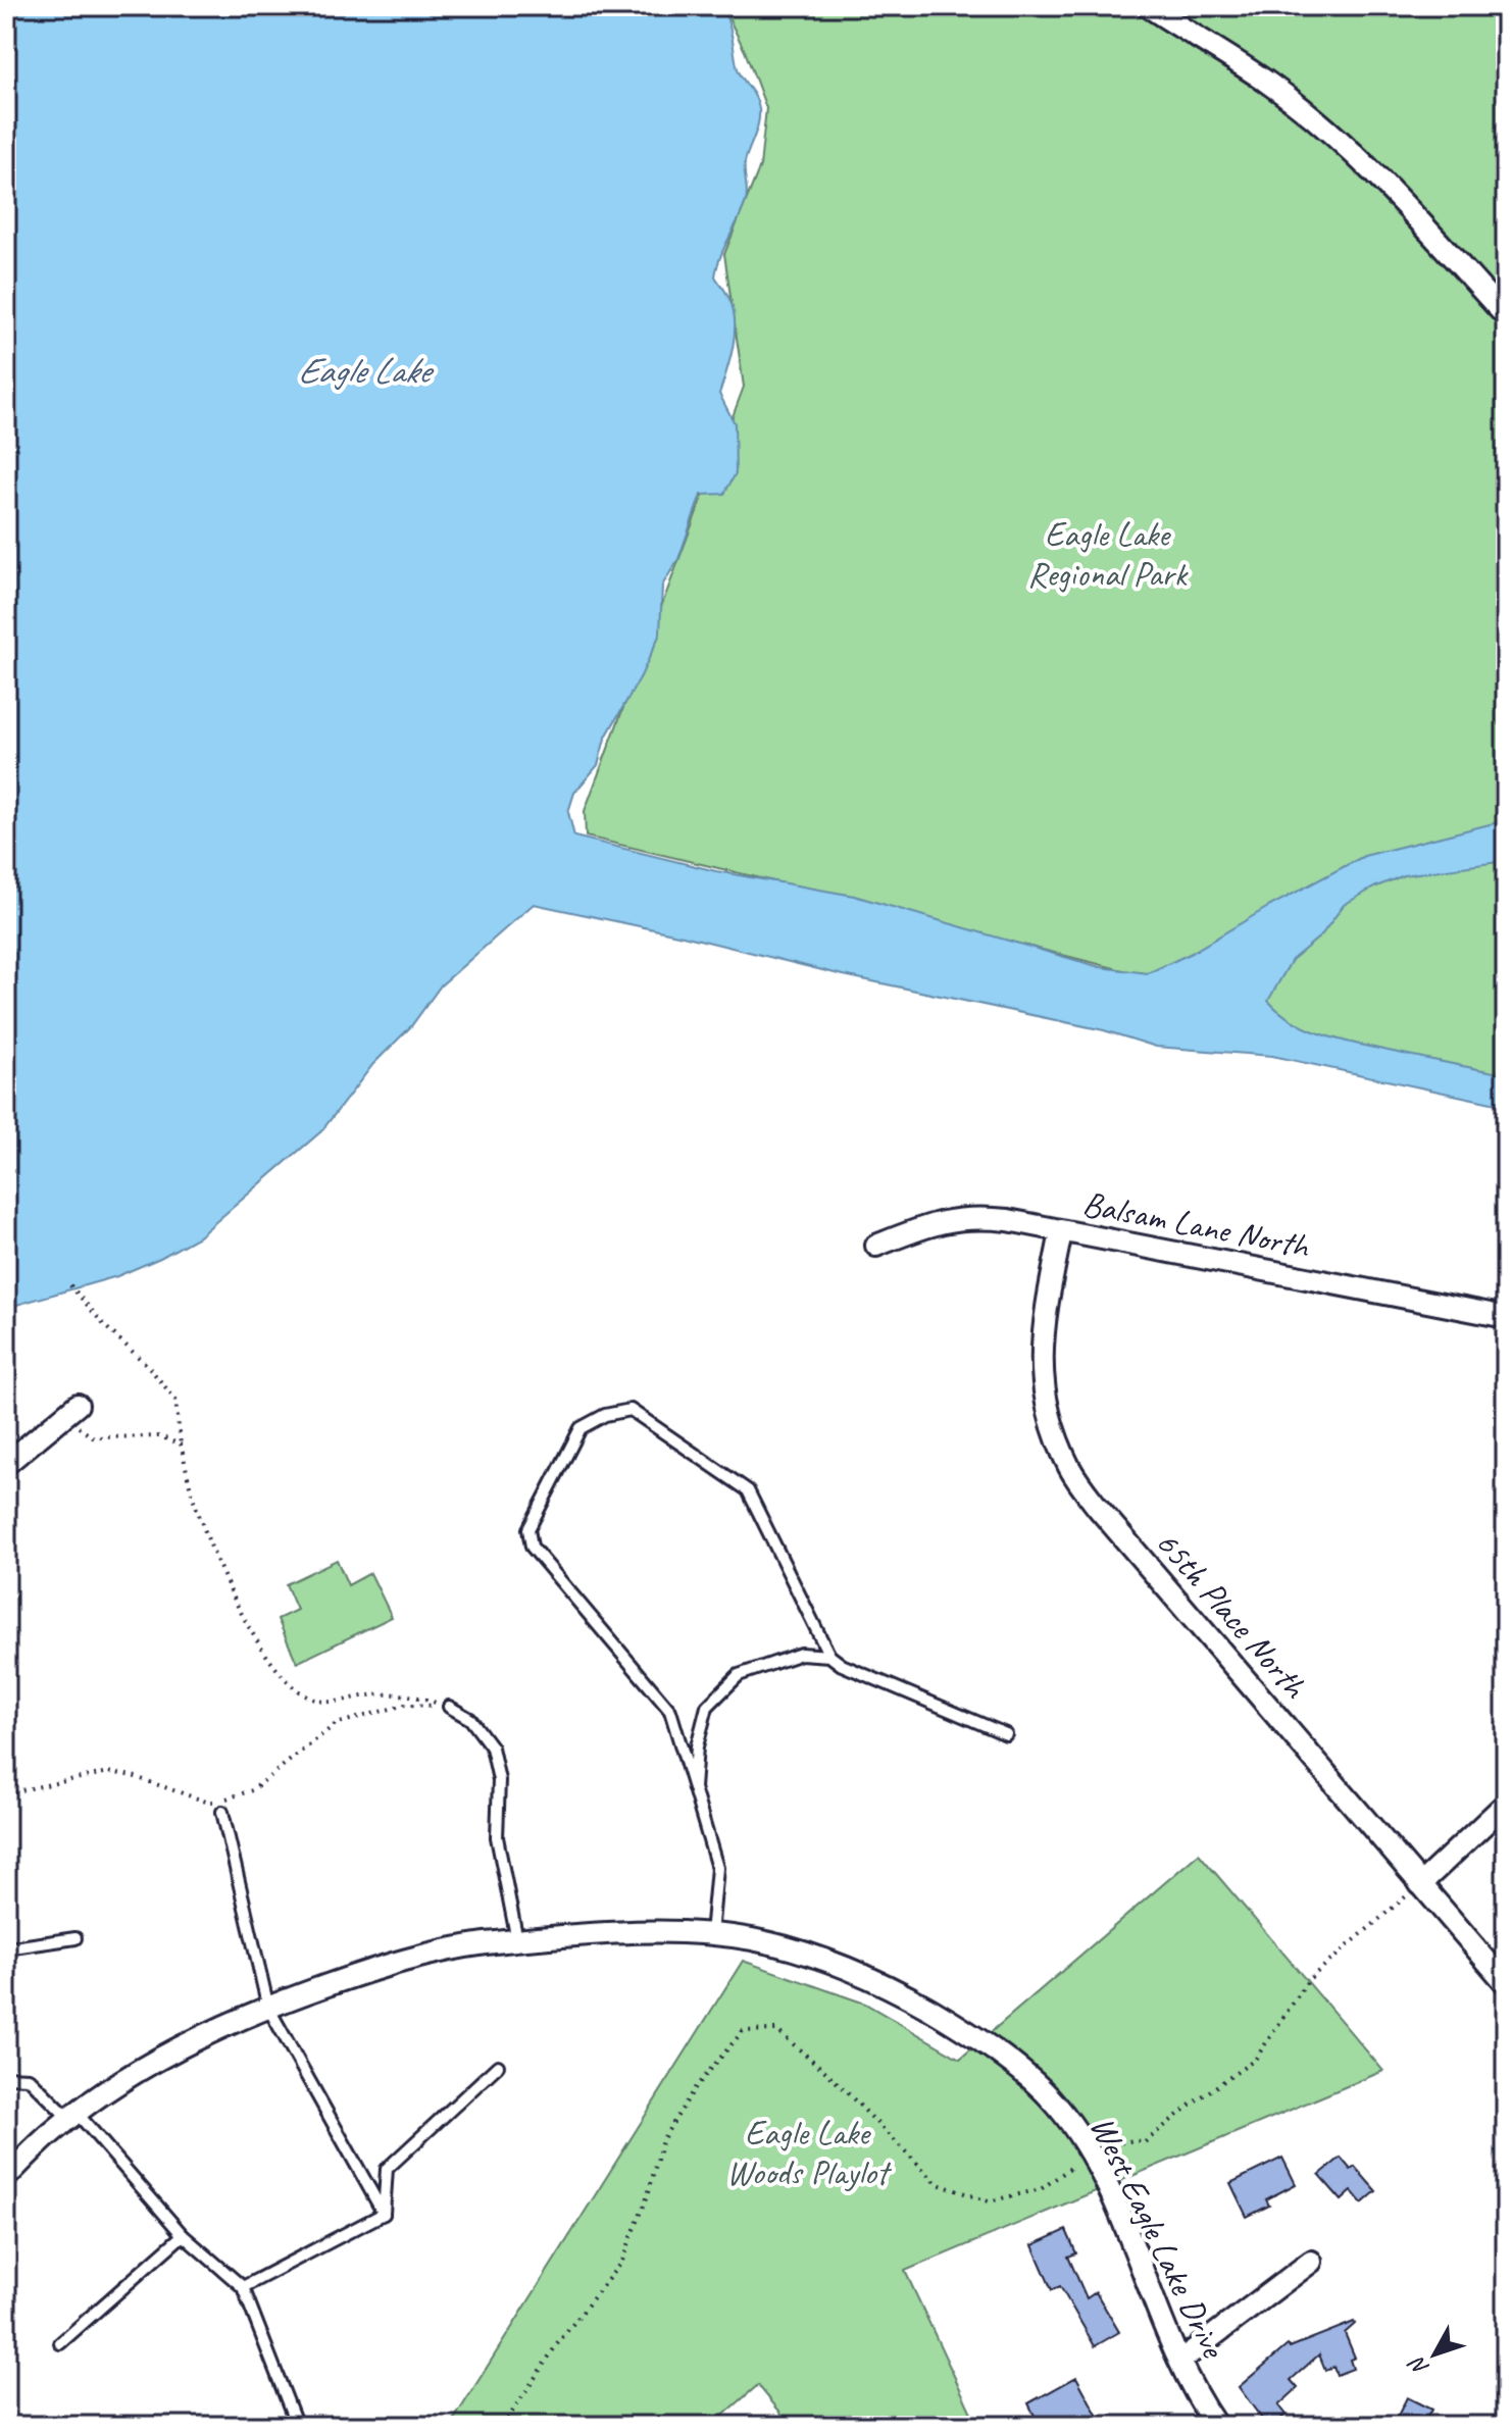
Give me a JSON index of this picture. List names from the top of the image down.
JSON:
{
  "streets": {
    "street": ["Balsam Lane North", "65th Place North", "West Eagle Lake Drive"]
  },
  "crossings": [
    ["Balsam Lane North", "65th Place North"]
  ],
  "water": ["Eagle Lake"],
  "parks": ["Eagle Lake Regional Park", "Eagle Lake Woods Playlot"],
  "north": "bottom left"
}
